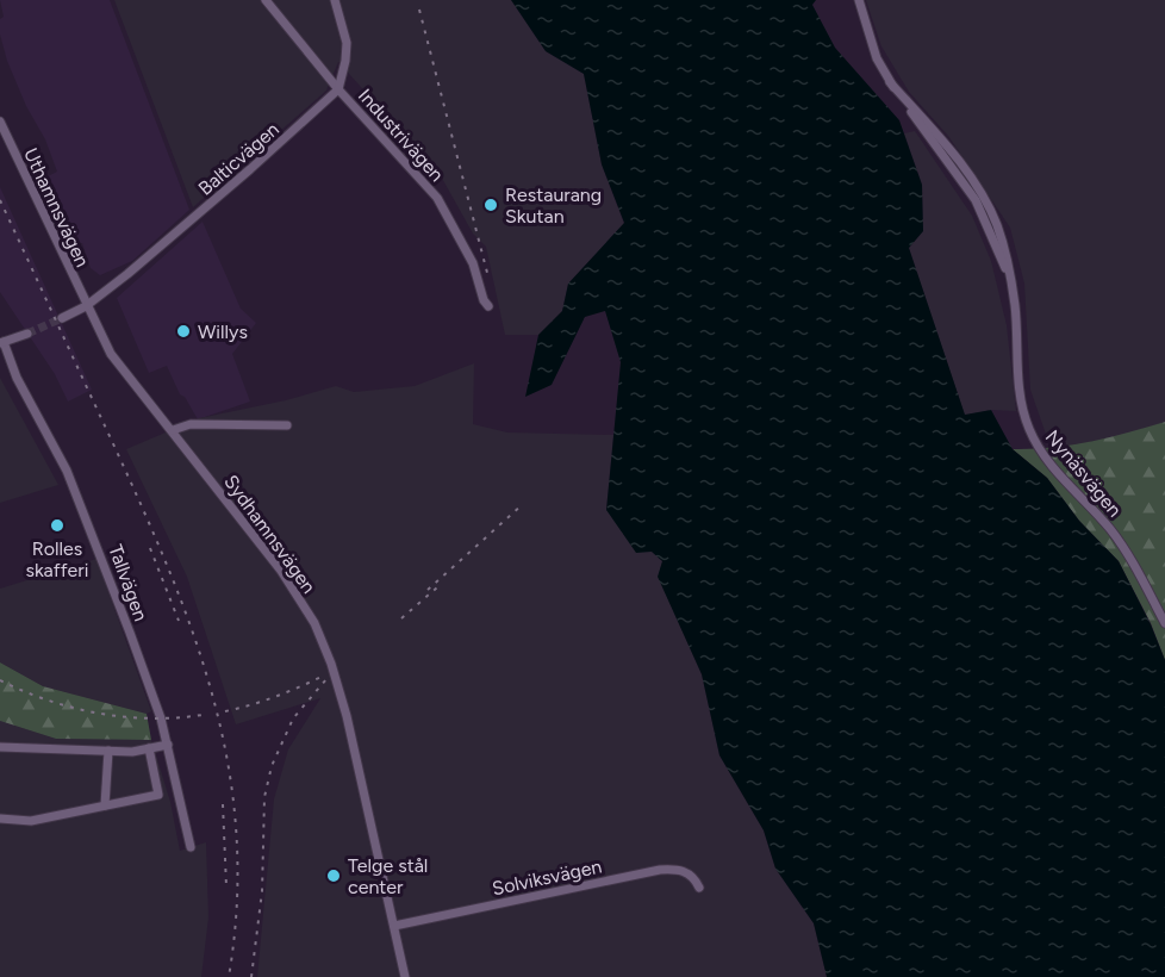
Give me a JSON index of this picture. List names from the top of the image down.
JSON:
{
  "streets": {
    "street": [
      "Industrivägen",
      "Balticvägen",
      "Uthamnsvägen",
      "Nynäsvägen",
      "Sydhamnsvägen",
      "Tallvägen",
      "Solviksvägen"
    ]
  },
  "crossings": [
    ["Industrivägen", "Balticvägen"],
    ["Balticvägen", "Uthamnsvägen"],
    ["Balticvägen", "Sydhamnsvägen"],
    ["Uthamnsvägen", "Sydhamnsvägen"],
    ["Sydhamnsvägen", "Solviksvägen"]
  ],
  "places": [
    "Restaurang Skutan",
    "Willys",
    "Rolles skafferi",
    "Telge stål center"
  ]
}
